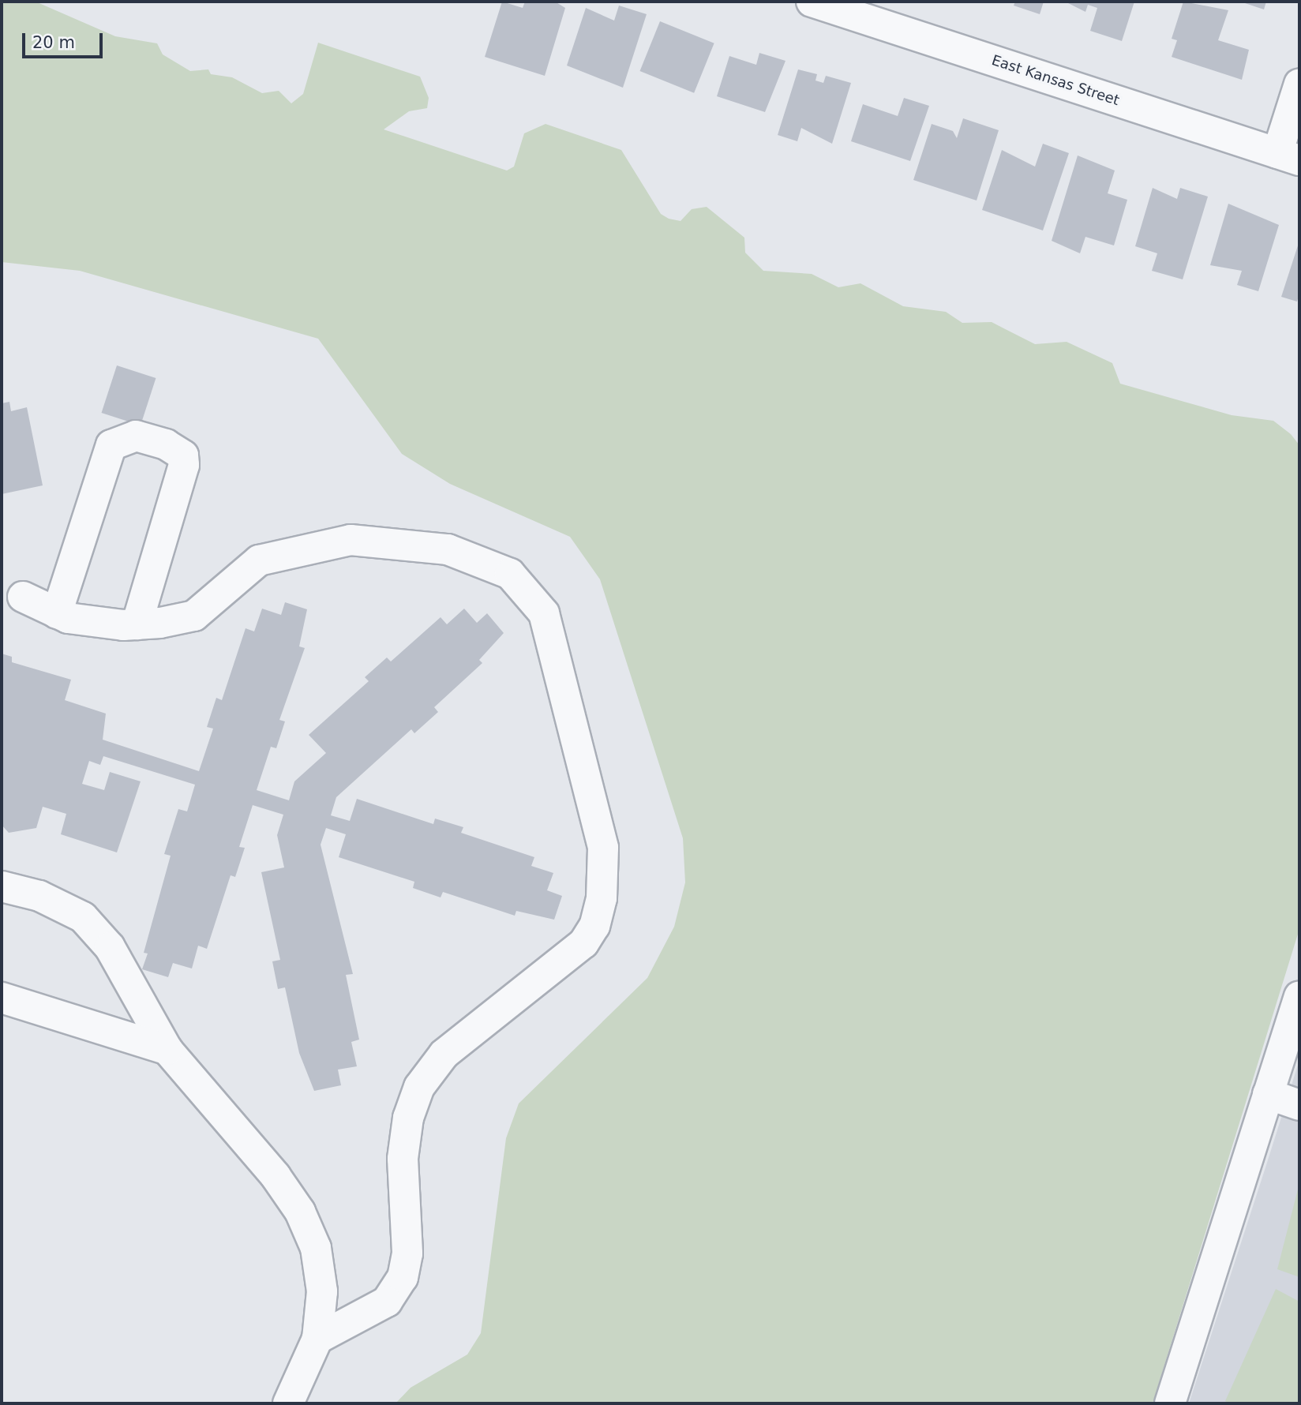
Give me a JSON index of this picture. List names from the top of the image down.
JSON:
{
  "streets": {
    "street": ["East Kansas Street"]
  },
  "scale_bar": "20 m"
}
